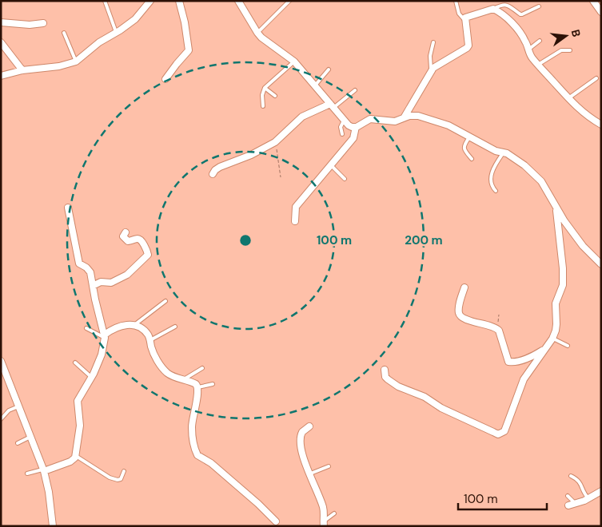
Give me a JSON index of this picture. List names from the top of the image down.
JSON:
{
  "scale_bar": "100 m",
  "north": "right",
  "rings": ["100 m", "200 m"]
}
